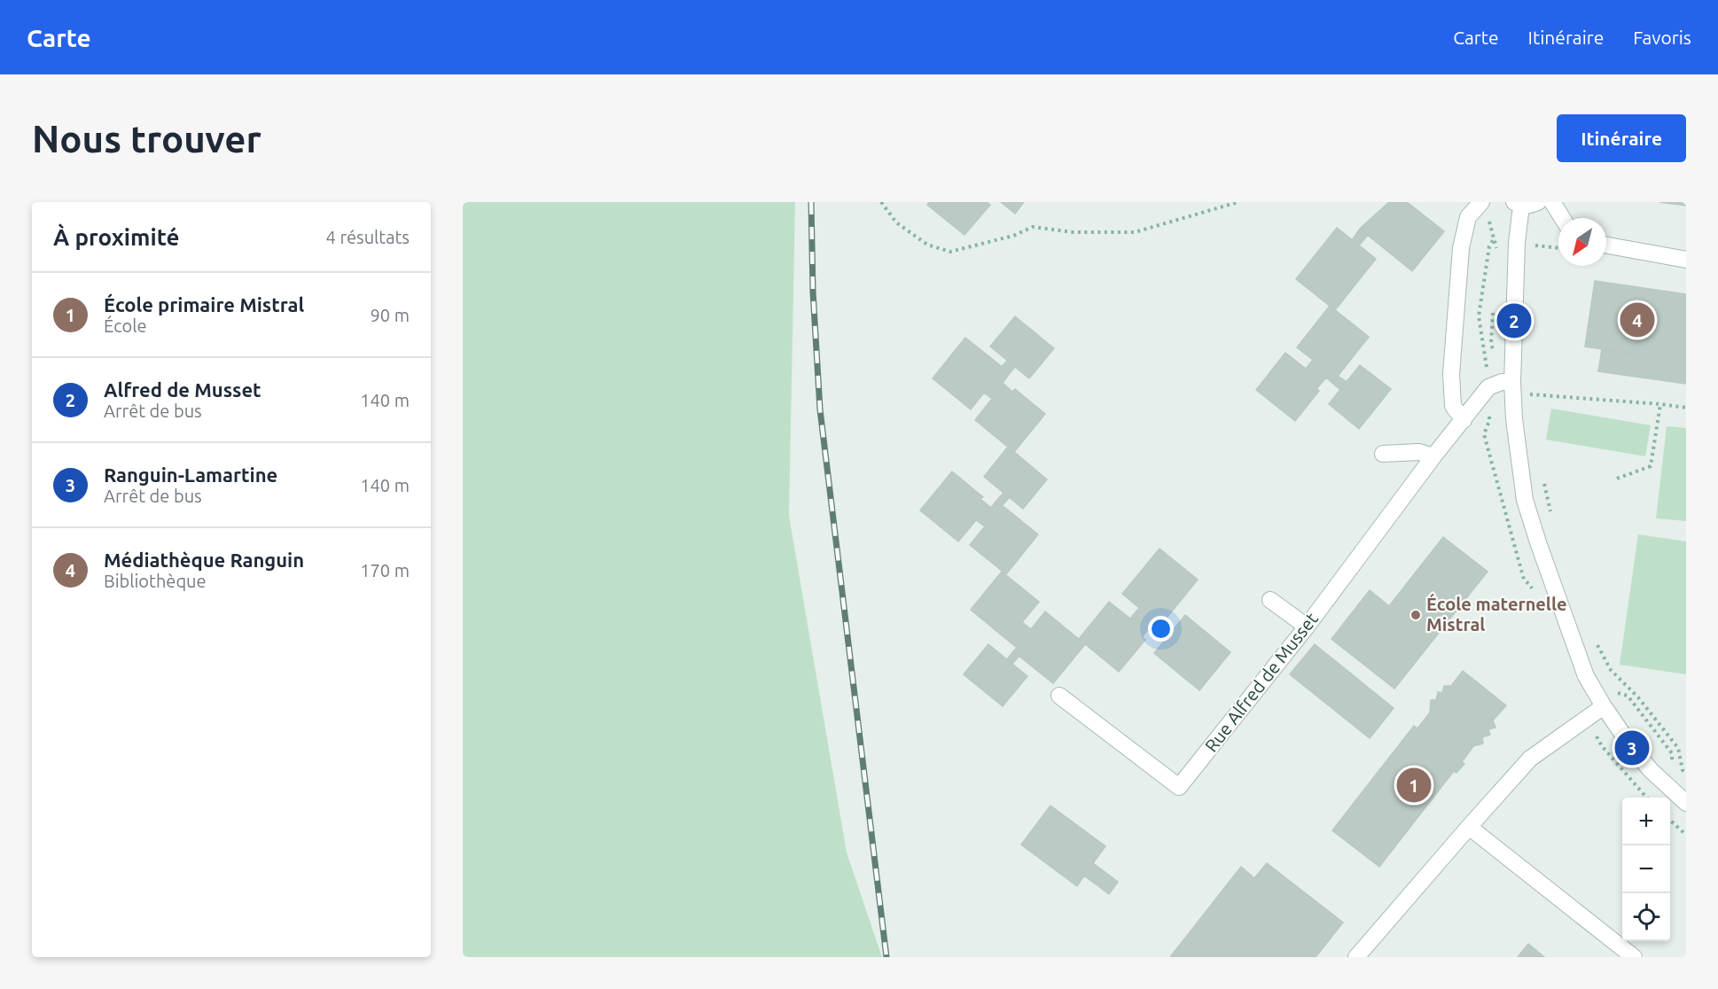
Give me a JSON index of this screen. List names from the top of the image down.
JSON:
{
  "streets": {
    "street": ["Rue Alfred de Musset"]
  },
  "places": ["École maternelle Mistral"],
  "north": "bottom left",
  "page": {
    "header": "Carte",
    "nav": ["Carte", "Itinéraire", "Favoris"],
    "buttons": "Itinéraire",
    "title": "Nous trouver",
    "heading": ["À proximité", "4 résultats"],
    "list": [
      {
        "mark": "1",
        "name": "École primaire Mistral",
        "note": "École",
        "value": "90 m"
      },
      {
        "mark": "2",
        "name": "Alfred de Musset",
        "note": "Arrêt de bus",
        "value": "140 m"
      },
      {
        "mark": "3",
        "name": "Ranguin-Lamartine",
        "note": "Arrêt de bus",
        "value": "140 m"
      },
      {
        "mark": "4",
        "name": "Médiathèque Ranguin",
        "note": "Bibliothèque",
        "value": "170 m"
      }
    ],
    "pins": [
      "4",
      "2",
      "3",
      "1"
    ],
    "map_buttons": ["+", "−"]
  }
}
